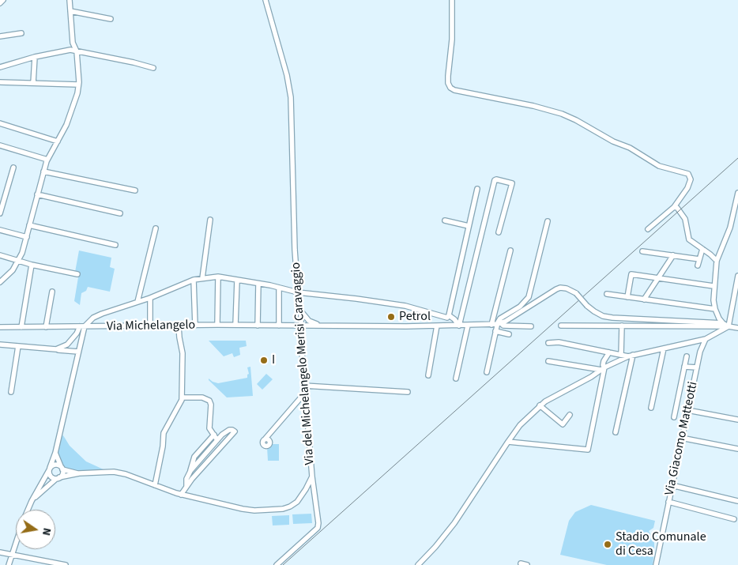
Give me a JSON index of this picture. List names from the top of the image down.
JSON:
{
  "streets": {
    "street": ["Via Michelangelo", "Via del Michelangelo Merisi Caravaggio", "Via Giacomo Matteotti"]
  },
  "crossings": [
    ["Via Michelangelo", "Via del Michelangelo Merisi Caravaggio"]
  ],
  "places": ["Petrol", "I", "Stadio Comunale di Cesa"],
  "north": "right"
}
